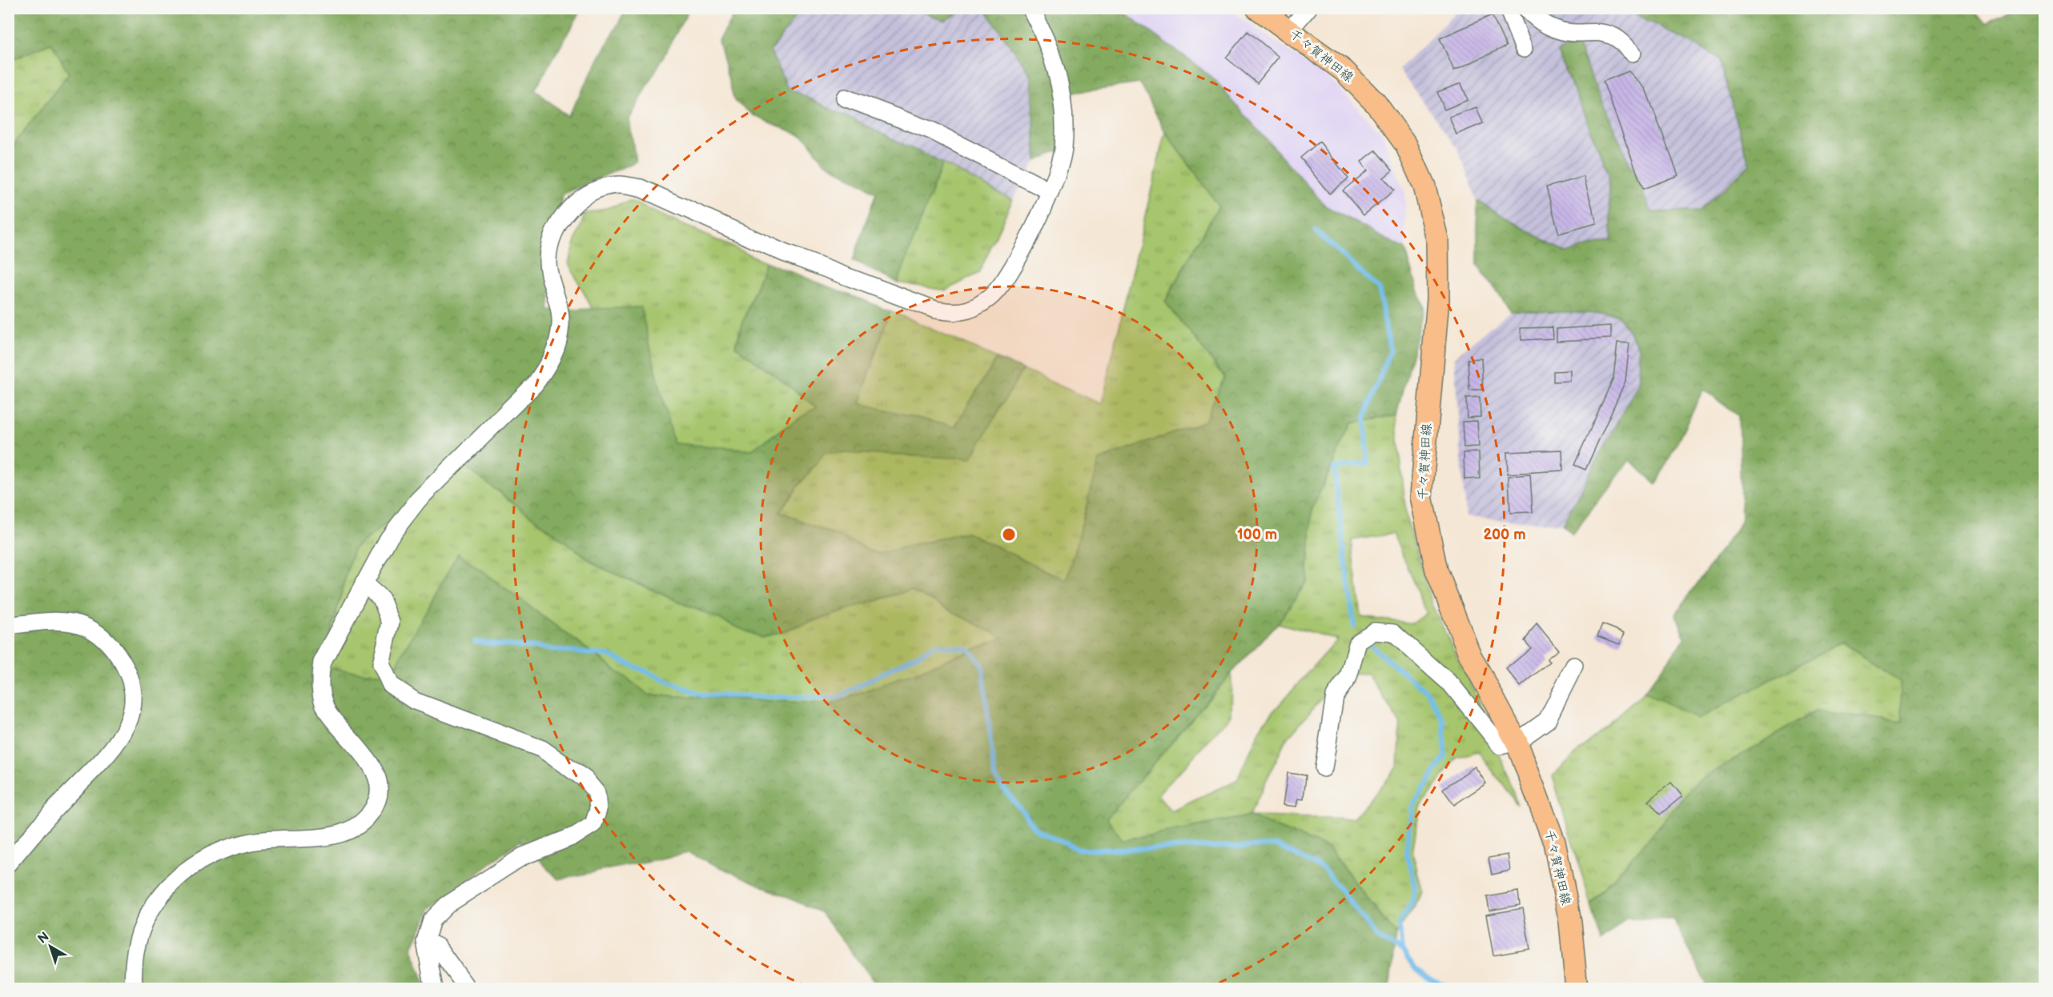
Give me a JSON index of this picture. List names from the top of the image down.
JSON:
{
  "streets": {
    "main road": ["千々賀神田線"]
  },
  "north": "top left",
  "rings": ["100 m", "200 m"]
}
